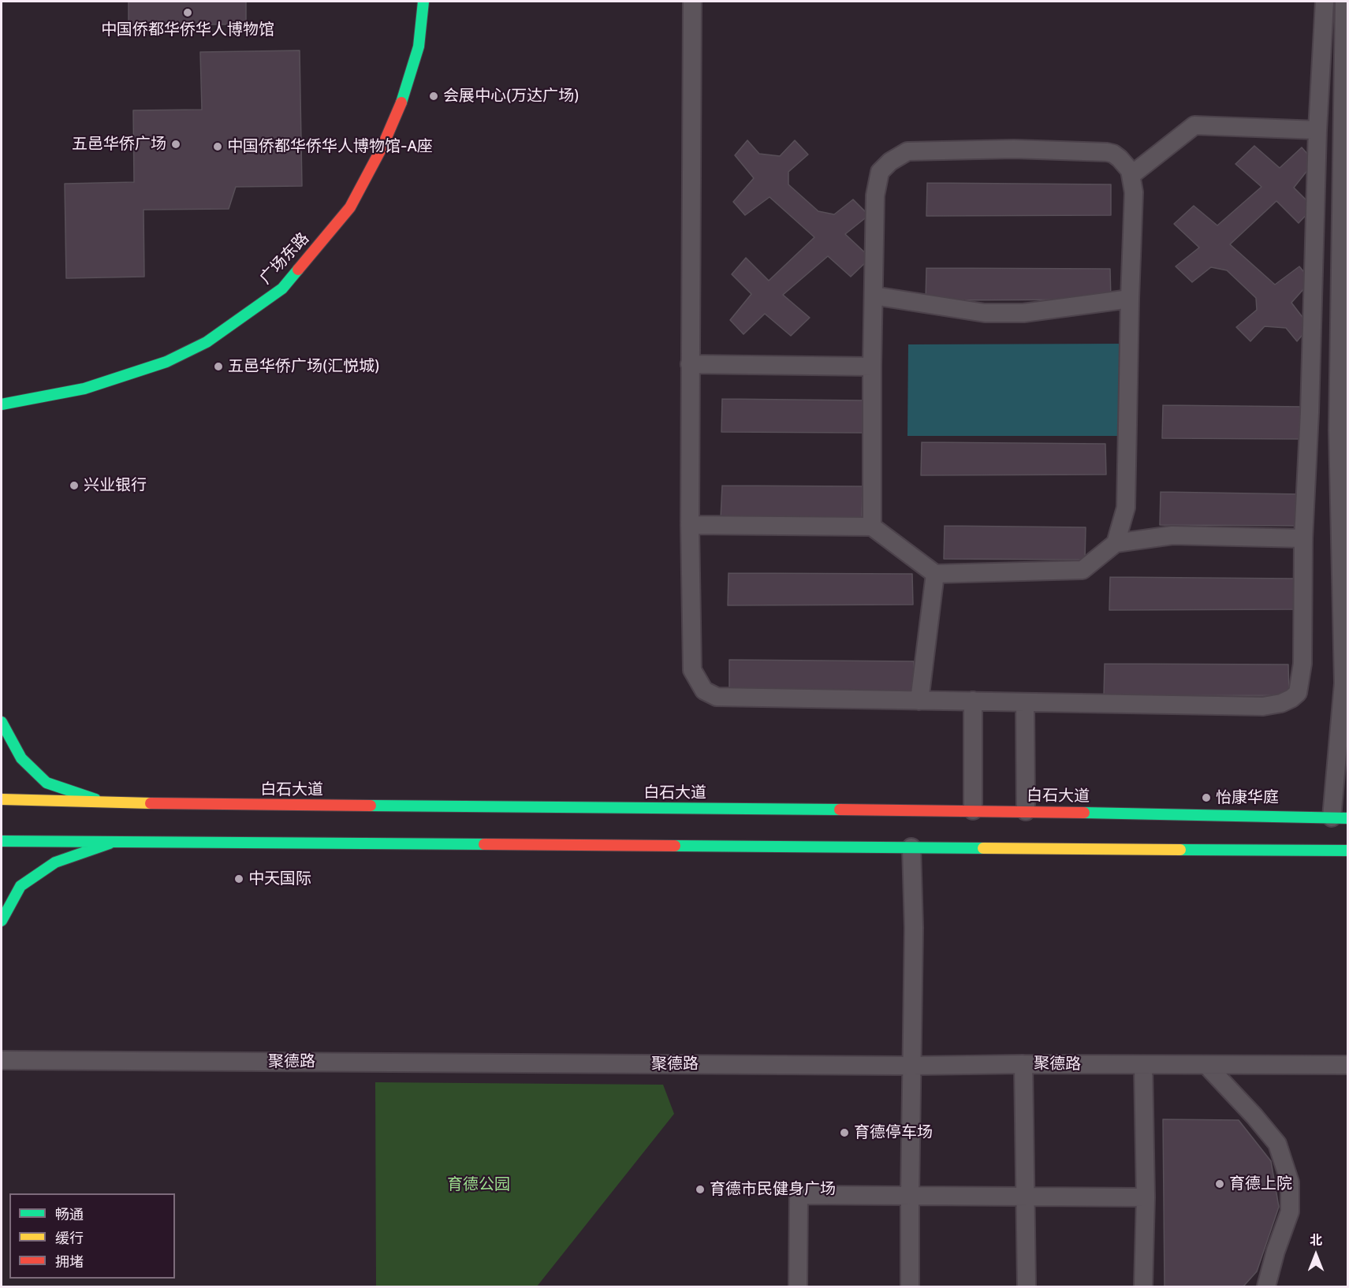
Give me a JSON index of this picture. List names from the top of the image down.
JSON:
{
  "streets": {
    "main road": ["广场东路", "白石大道"],
    "street": ["聚德路"]
  },
  "parks": ["育德公园"],
  "places": [
    "中国侨都华侨华人博物馆",
    "会展中心(万达广场)",
    "五邑华侨广场",
    "中国侨都华侨华人博物馆-A座",
    "五邑华侨广场(汇悦城)",
    "兴业银行",
    "怡康华庭",
    "中天国际",
    "育德停车场",
    "育德上院",
    "育德市民健身广场"
  ],
  "legend": ["畅通", "缓行", "拥堵"],
  "north": "top"
}
